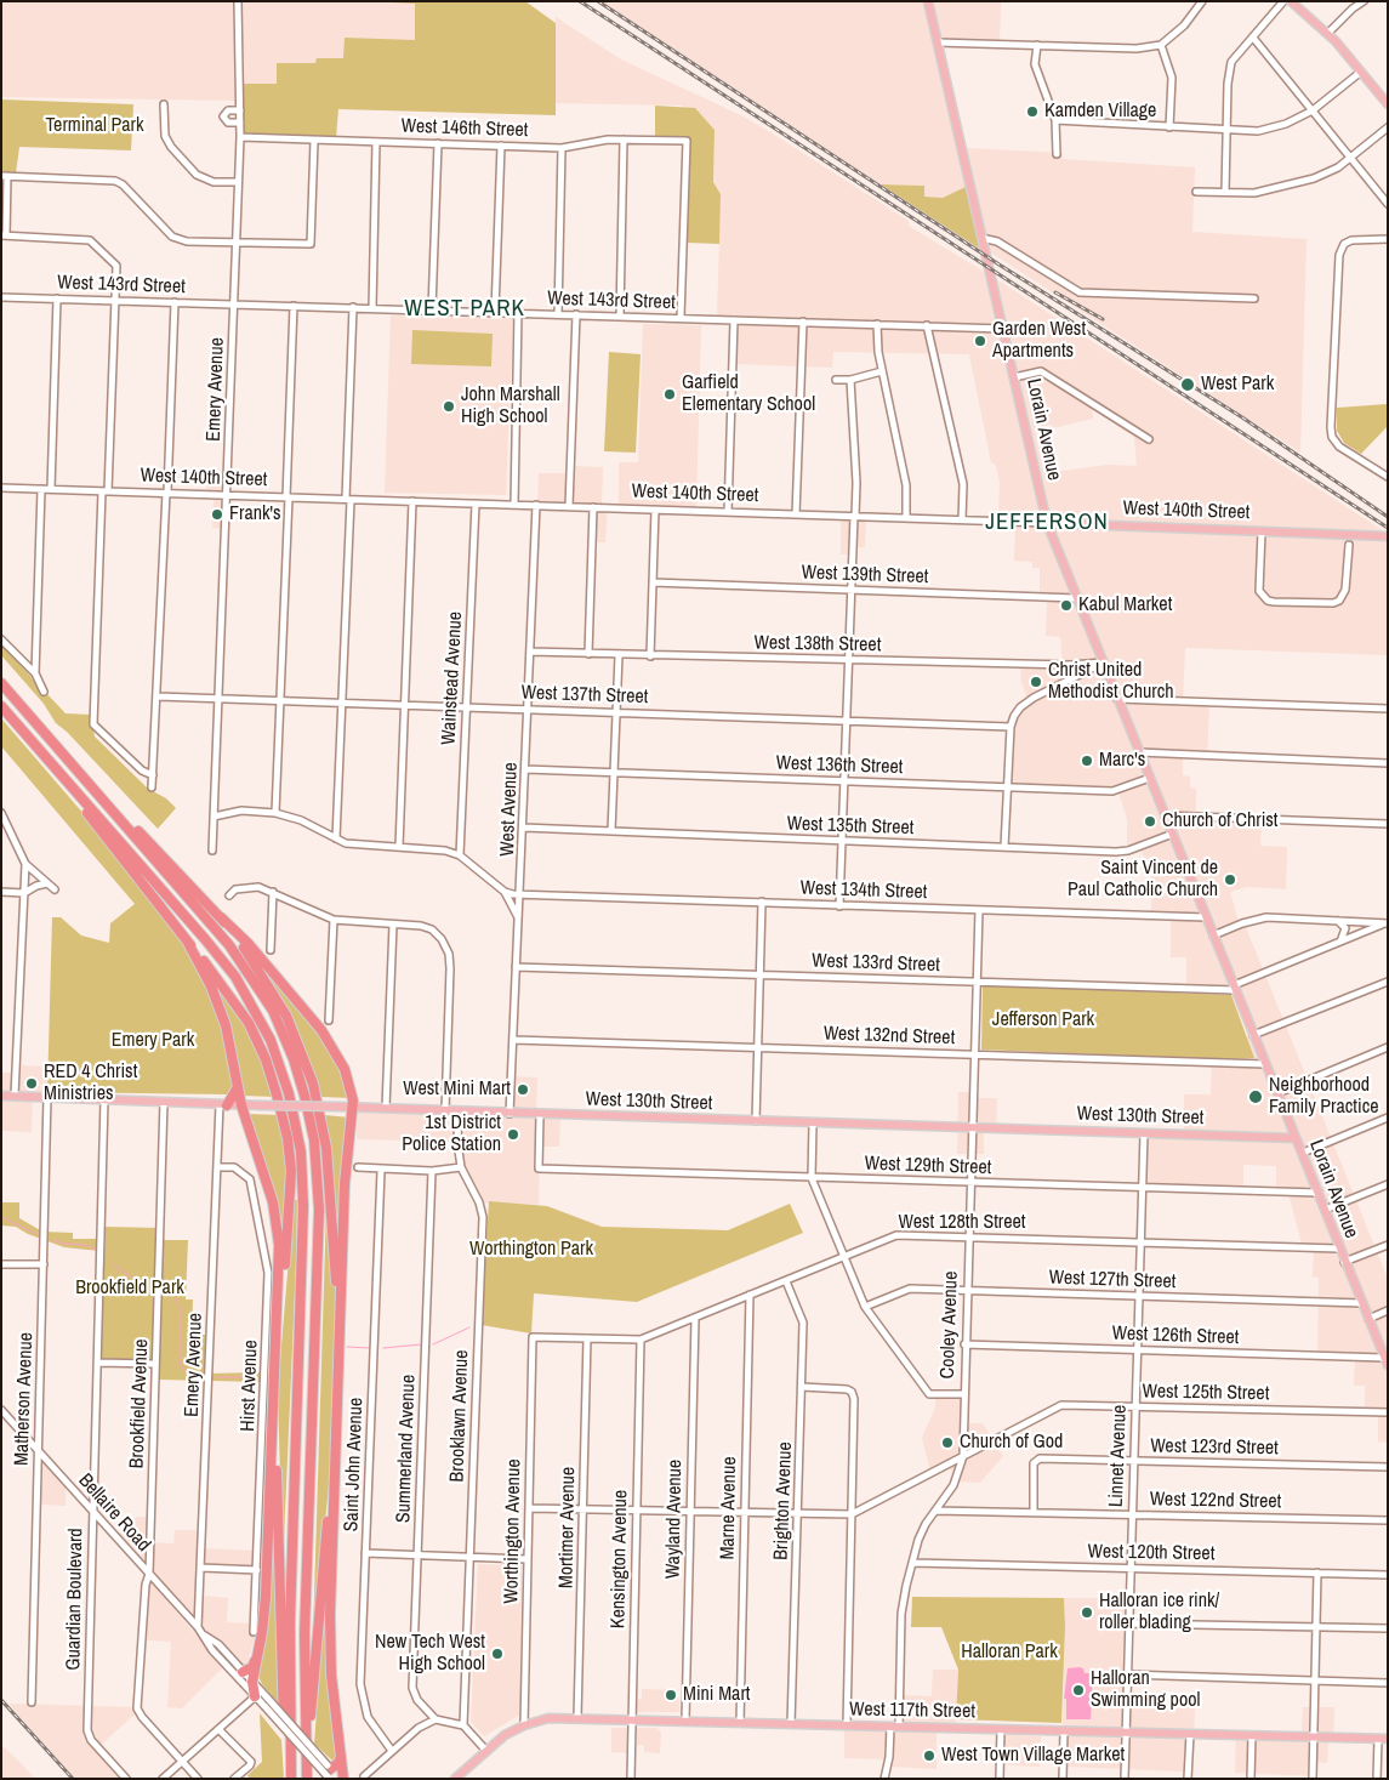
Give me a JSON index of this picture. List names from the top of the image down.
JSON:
{
  "streets": {
    "main road": [
      "Lorain Avenue",
      "West 140th Street",
      "West 130th Street",
      "West 117th Street"
    ],
    "street": [
      "West 146th Street",
      "West 143rd Street",
      "Emery Avenue",
      "West 139th Street",
      "West 138th Street",
      "Wainstead Avenue",
      "West 137th Street",
      "West 136th Street",
      "West Avenue",
      "West 135th Street",
      "West 134th Street",
      "West 133rd Street",
      "West 132nd Street",
      "West 129th Street",
      "West 128th Street",
      "West 127th Street",
      "Cooley Avenue",
      "West 126th Street",
      "Hirst Avenue",
      "West 125th Street",
      "Matherson Avenue",
      "Brookfield Avenue",
      "Brooklawn Avenue",
      "West 123rd Street",
      "Summerland Avenue",
      "Linnet Avenue",
      "Saint John Avenue",
      "Brighton Avenue",
      "West 122nd Street",
      "Marne Avenue",
      "Bellaire Road",
      "Wayland Avenue",
      "Mortimer Avenue",
      "Worthington Avenue",
      "West 120th Street",
      "Kensington Avenue",
      "Guardian Boulevard"
    ]
  },
  "crossings": [
    ["West 146th Street", "West 143rd Street"],
    ["West 146th Street", "Emery Avenue"],
    ["West 143rd Street", "Emery Avenue"],
    ["West 143rd Street", "Lorain Avenue"],
    ["Emery Avenue", "West 140th Street"],
    ["Emery Avenue", "West 137th Street"],
    ["Emery Avenue", "West 130th Street"],
    ["Emery Avenue", "Hirst Avenue"],
    ["Emery Avenue", "Bellaire Road"],
    ["Lorain Avenue", "West 140th Street"],
    ["Lorain Avenue", "West 139th Street"],
    ["Lorain Avenue", "West 138th Street"],
    ["Lorain Avenue", "West 136th Street"],
    ["Lorain Avenue", "West 135th Street"],
    ["Lorain Avenue", "West 134th Street"],
    ["Lorain Avenue", "West 133rd Street"],
    ["Lorain Avenue", "West 132nd Street"],
    ["Lorain Avenue", "West 130th Street"],
    ["Lorain Avenue", "West 129th Street"],
    ["Lorain Avenue", "West 128th Street"],
    ["Lorain Avenue", "West 127th Street"],
    ["Lorain Avenue", "West 126th Street"],
    ["West 140th Street", "Wainstead Avenue"],
    ["West 140th Street", "West Avenue"],
    ["West 138th Street", "West Avenue"],
    ["Wainstead Avenue", "West 137th Street"],
    ["West 137th Street", "West Avenue"],
    ["West 136th Street", "West Avenue"],
    ["West Avenue", "West 135th Street"],
    ["West Avenue", "West 134th Street"],
    ["West Avenue", "West 133rd Street"],
    ["West Avenue", "West 132nd Street"],
    ["West Avenue", "West 130th Street"],
    ["West 134th Street", "Cooley Avenue"],
    ["West 133rd Street", "Cooley Avenue"],
    ["West 132nd Street", "Cooley Avenue"],
    ["West 130th Street", "West 129th Street"],
    ["West 130th Street", "Cooley Avenue"],
    ["West 130th Street", "Matherson Avenue"],
    ["West 130th Street", "Brookfield Avenue"],
    ["West 130th Street", "Brooklawn Avenue"],
    ["West 130th Street", "Linnet Avenue"],
    ["West 130th Street", "Guardian Boulevard"],
    ["West 129th Street", "Cooley Avenue"],
    ["West 129th Street", "Linnet Avenue"],
    ["West 128th Street", "Cooley Avenue"],
    ["West 128th Street", "Linnet Avenue"],
    ["West 128th Street", "Brighton Avenue"],
    ["West 128th Street", "Marne Avenue"],
    ["West 128th Street", "Wayland Avenue"],
    ["West 128th Street", "Mortimer Avenue"],
    ["West 128th Street", "Worthington Avenue"],
    ["West 128th Street", "Kensington Avenue"],
    ["West 127th Street", "Cooley Avenue"],
    ["West 127th Street", "Linnet Avenue"],
    ["Cooley Avenue", "West 126th Street"],
    ["Cooley Avenue", "West 125th Street"],
    ["Cooley Avenue", "West 122nd Street"],
    ["Cooley Avenue", "West 120th Street"],
    ["Cooley Avenue", "West 117th Street"],
    ["West 126th Street", "Linnet Avenue"],
    ["West 125th Street", "Linnet Avenue"],
    ["Matherson Avenue", "Bellaire Road"],
    ["Brookfield Avenue", "Bellaire Road"],
    ["West 123rd Street", "Linnet Avenue"],
    ["West 123rd Street", "West 122nd Street"],
    ["Linnet Avenue", "West 122nd Street"],
    ["Linnet Avenue", "West 120th Street"],
    ["Linnet Avenue", "West 117th Street"],
    ["Brighton Avenue", "West 117th Street"],
    ["Marne Avenue", "West 117th Street"],
    ["Bellaire Road", "Guardian Boulevard"],
    ["Wayland Avenue", "West 117th Street"],
    ["Mortimer Avenue", "West 117th Street"],
    ["Worthington Avenue", "West 117th Street"],
    ["Kensington Avenue", "West 117th Street"]
  ],
  "districts": ["WEST PARK", "JEFFERSON"],
  "parks": [
    "Terminal Park",
    "Jefferson Park",
    "Emery Park",
    "Worthington Park",
    "Brookfield Park",
    "Halloran Park"
  ],
  "places": [
    "Kamden Village",
    "Garden West Apartments",
    "West Park",
    "Garfield Elementary School",
    "John Marshall High School",
    "Frank's",
    "Kabul Market",
    "Christ United Methodist Church",
    "Marc's",
    "Church of Christ",
    "Saint Vincent de Paul Catholic Church",
    "RED 4 Christ Ministries",
    "West Mini Mart",
    "Neighborhood Family Practice",
    "1st District Police Station",
    "Church of God",
    "Halloran ice rink/ roller blading",
    "New Tech West High School",
    "Halloran Swimming pool",
    "Mini Mart",
    "West Town Village Market"
  ]
}
